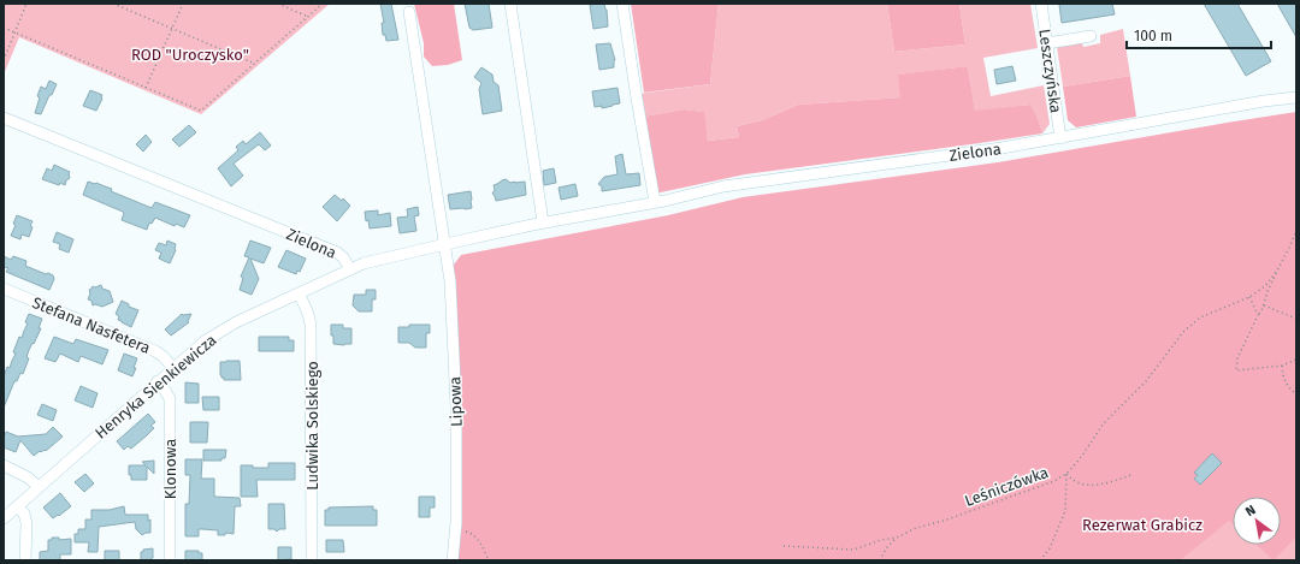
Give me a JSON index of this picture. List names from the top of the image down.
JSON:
{
  "streets": {
    "street": [
      "Leszczyńska",
      "Zielona",
      "Stefana Nasfetera",
      "Henryka Sienkiewicza",
      "Lipowa",
      "Ludwika Solskiego",
      "Klonowa"
    ],
    "path": ["Leśniczówka"]
  },
  "crossings": [
    ["Leszczyńska", "Zielona"],
    ["Zielona", "Henryka Sienkiewicza"],
    ["Zielona", "Lipowa"],
    ["Stefana Nasfetera", "Henryka Sienkiewicza"],
    ["Henryka Sienkiewicza", "Ludwika Solskiego"],
    ["Henryka Sienkiewicza", "Klonowa"]
  ],
  "parks": ["ROD \"Uroczysko\"", "Rezerwat Grabicz"],
  "scale_bar": "100 m",
  "north": "top left"
}
